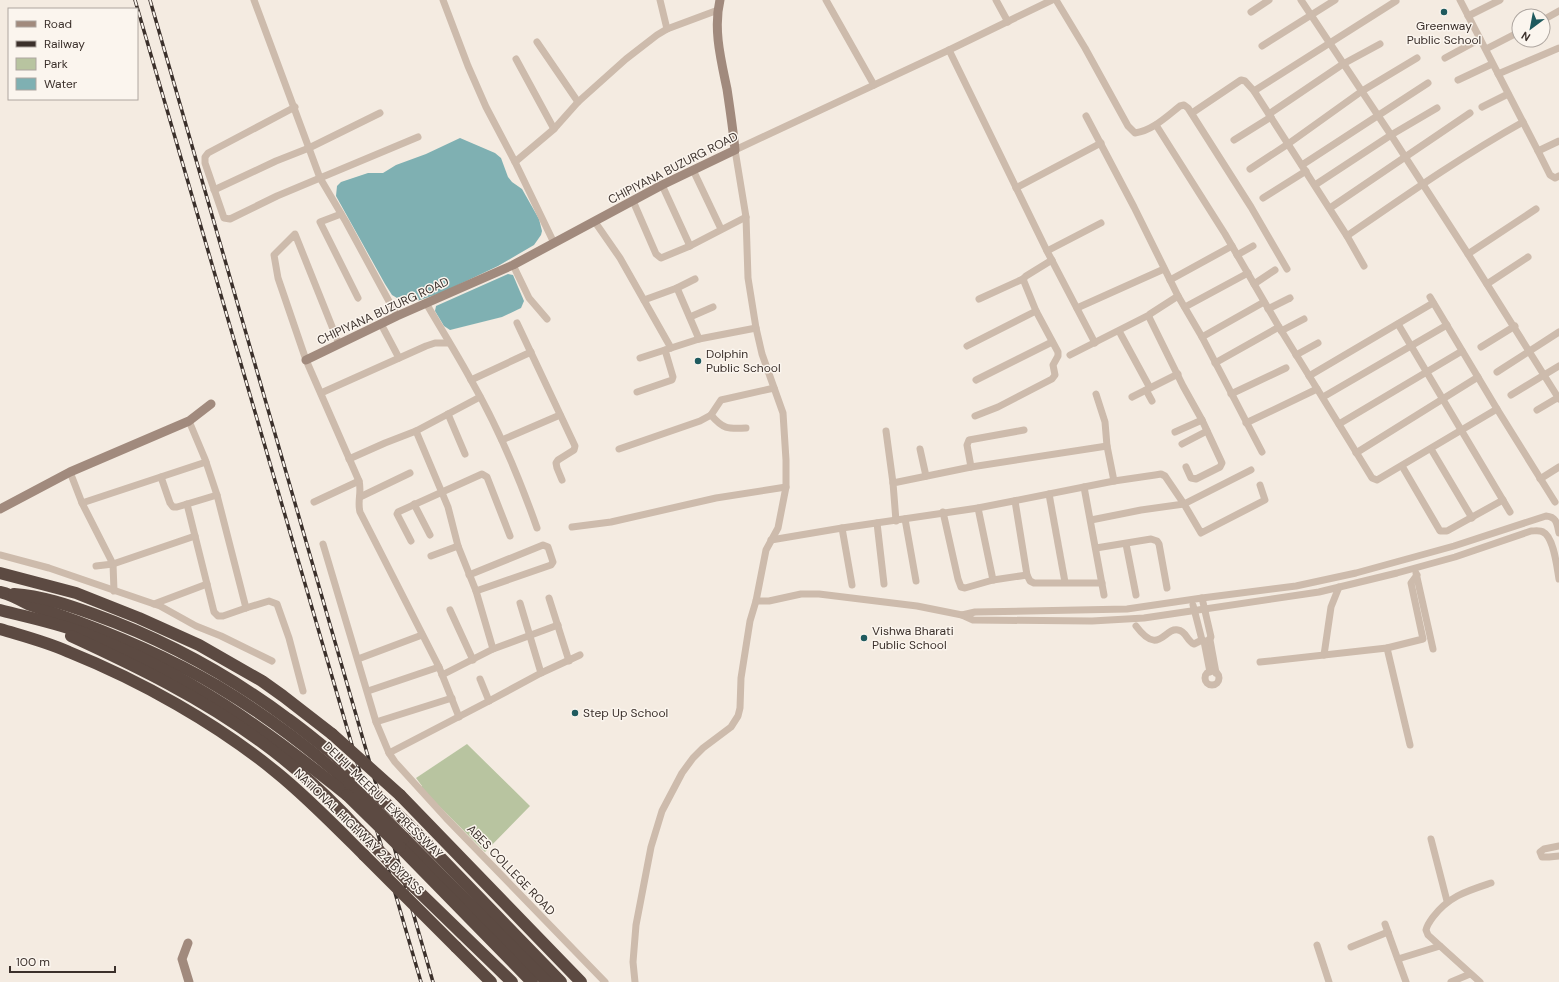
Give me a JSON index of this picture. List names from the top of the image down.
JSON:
{
  "streets": {
    "highway": ["DELHI-MEERUT EXPRESSWAY", "NATIONAL HIGHWAY 24 BYPASS"],
    "street": ["CHIPIYANA BUZURG ROAD", "ABES COLLEGE ROAD"]
  },
  "places": [
    "Greenway Public School",
    "Dolphin Public School",
    "Vishwa Bharati Public School",
    "Step Up School"
  ],
  "legend": [
    "Road",
    "Railway",
    "Park",
    "Water"
  ],
  "scale_bar": "100 m",
  "north": "bottom left"
}
